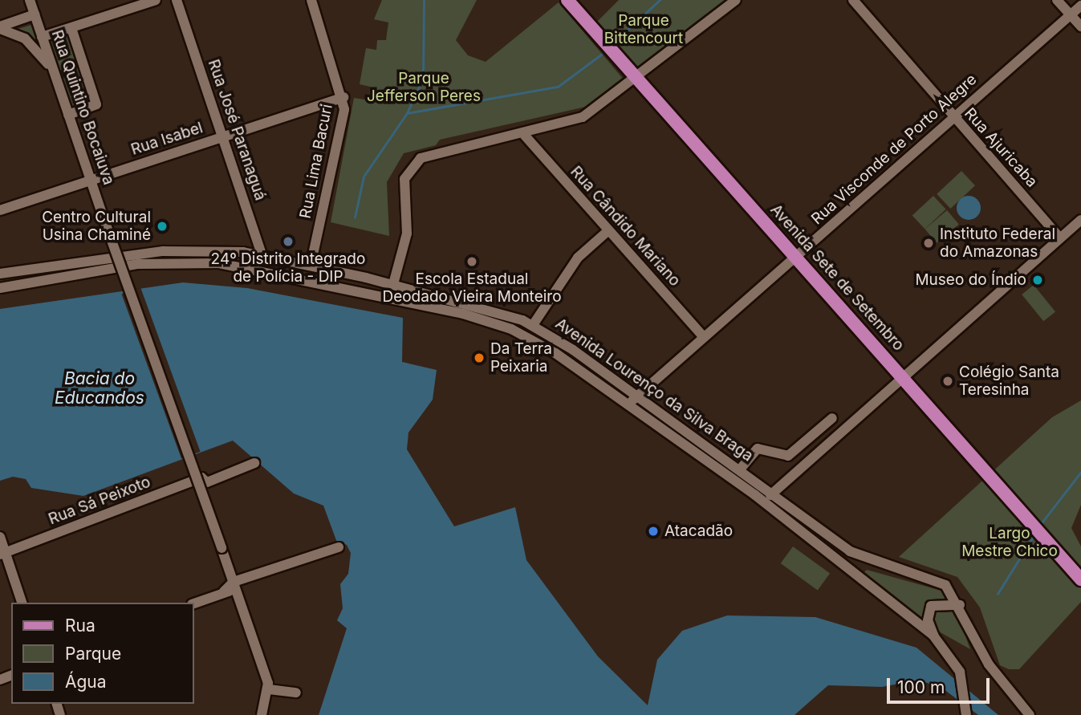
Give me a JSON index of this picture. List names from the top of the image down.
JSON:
{
  "streets": {
    "main road": ["Avenida Sete de Setembro"],
    "street": [
      "Rua Quintino Bocaiuva",
      "Rua José Paranaguá",
      "Rua Isabel",
      "Rua Ajuricaba",
      "Rua Visconde de Porto Alegre",
      "Rua Lima Bacuri",
      "Rua Cândido Mariano",
      "Avenida Lourenço da Silva Braga",
      "Rua Sá Peixoto"
    ]
  },
  "crossings": [
    ["Rua Quintino Bocaiuva", "Rua Isabel"],
    ["Rua José Paranaguá", "Rua Isabel"],
    ["Rua José Paranaguá", "Avenida Lourenço da Silva Braga"],
    ["Rua Isabel", "Rua Lima Bacuri"],
    ["Rua Ajuricaba", "Rua Visconde de Porto Alegre"],
    ["Rua Visconde de Porto Alegre", "Rua Cândido Mariano"],
    ["Rua Visconde de Porto Alegre", "Avenida Sete de Setembro"],
    ["Rua Visconde de Porto Alegre", "Avenida Lourenço da Silva Braga"],
    ["Rua Lima Bacuri", "Avenida Lourenço da Silva Braga"]
  ],
  "water": ["Bacia do Educandos"],
  "parks": ["Parque Bittencourt", "Parque Jefferson Peres", "Largo Mestre Chico"],
  "places": [
    "Centro Cultural Usina Chaminé",
    "24º Distrito Integrado de Polícia - DIP",
    "Instituto Federal do Amazonas",
    "Escola Estadual Deodado Vieira Monteiro",
    "Museo do Índio",
    "Da Terra Peixaria",
    "Colégio Santa Teresinha",
    "Atacadão"
  ],
  "legend": ["Rua", "Parque", "Água"],
  "scale_bar": "100 m"
}
